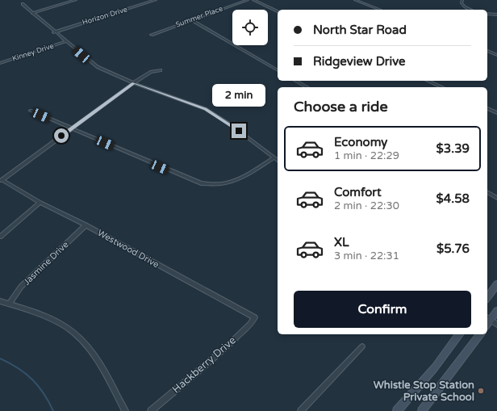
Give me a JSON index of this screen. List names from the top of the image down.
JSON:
{
  "streets": {
    "street": [
      "Horizon Drive",
      "Summer Place",
      "Kinney Drive",
      "Westwood Drive",
      "Jasmine Drive",
      "Hackberry Drive"
    ]
  },
  "crossings": [
    ["Westwood Drive", "Jasmine Drive"],
    ["Westwood Drive", "Hackberry Drive"]
  ],
  "places": ["Whistle Stop Station Private School"],
  "page": {
    "banner": ["North Star Road", "Ridgeview Drive"],
    "bubble": "2 min",
    "heading": "Choose a ride",
    "list": [
      {
        "name": "Economy",
        "note": "1 min · 22:29",
        "value": "$3.39"
      },
      {
        "name": "Comfort",
        "note": "2 min · 22:30",
        "value": "$4.58"
      },
      {
        "name": "XL",
        "note": "3 min · 22:31",
        "value": "$5.76"
      }
    ],
    "buttons": "Confirm"
  }
}
